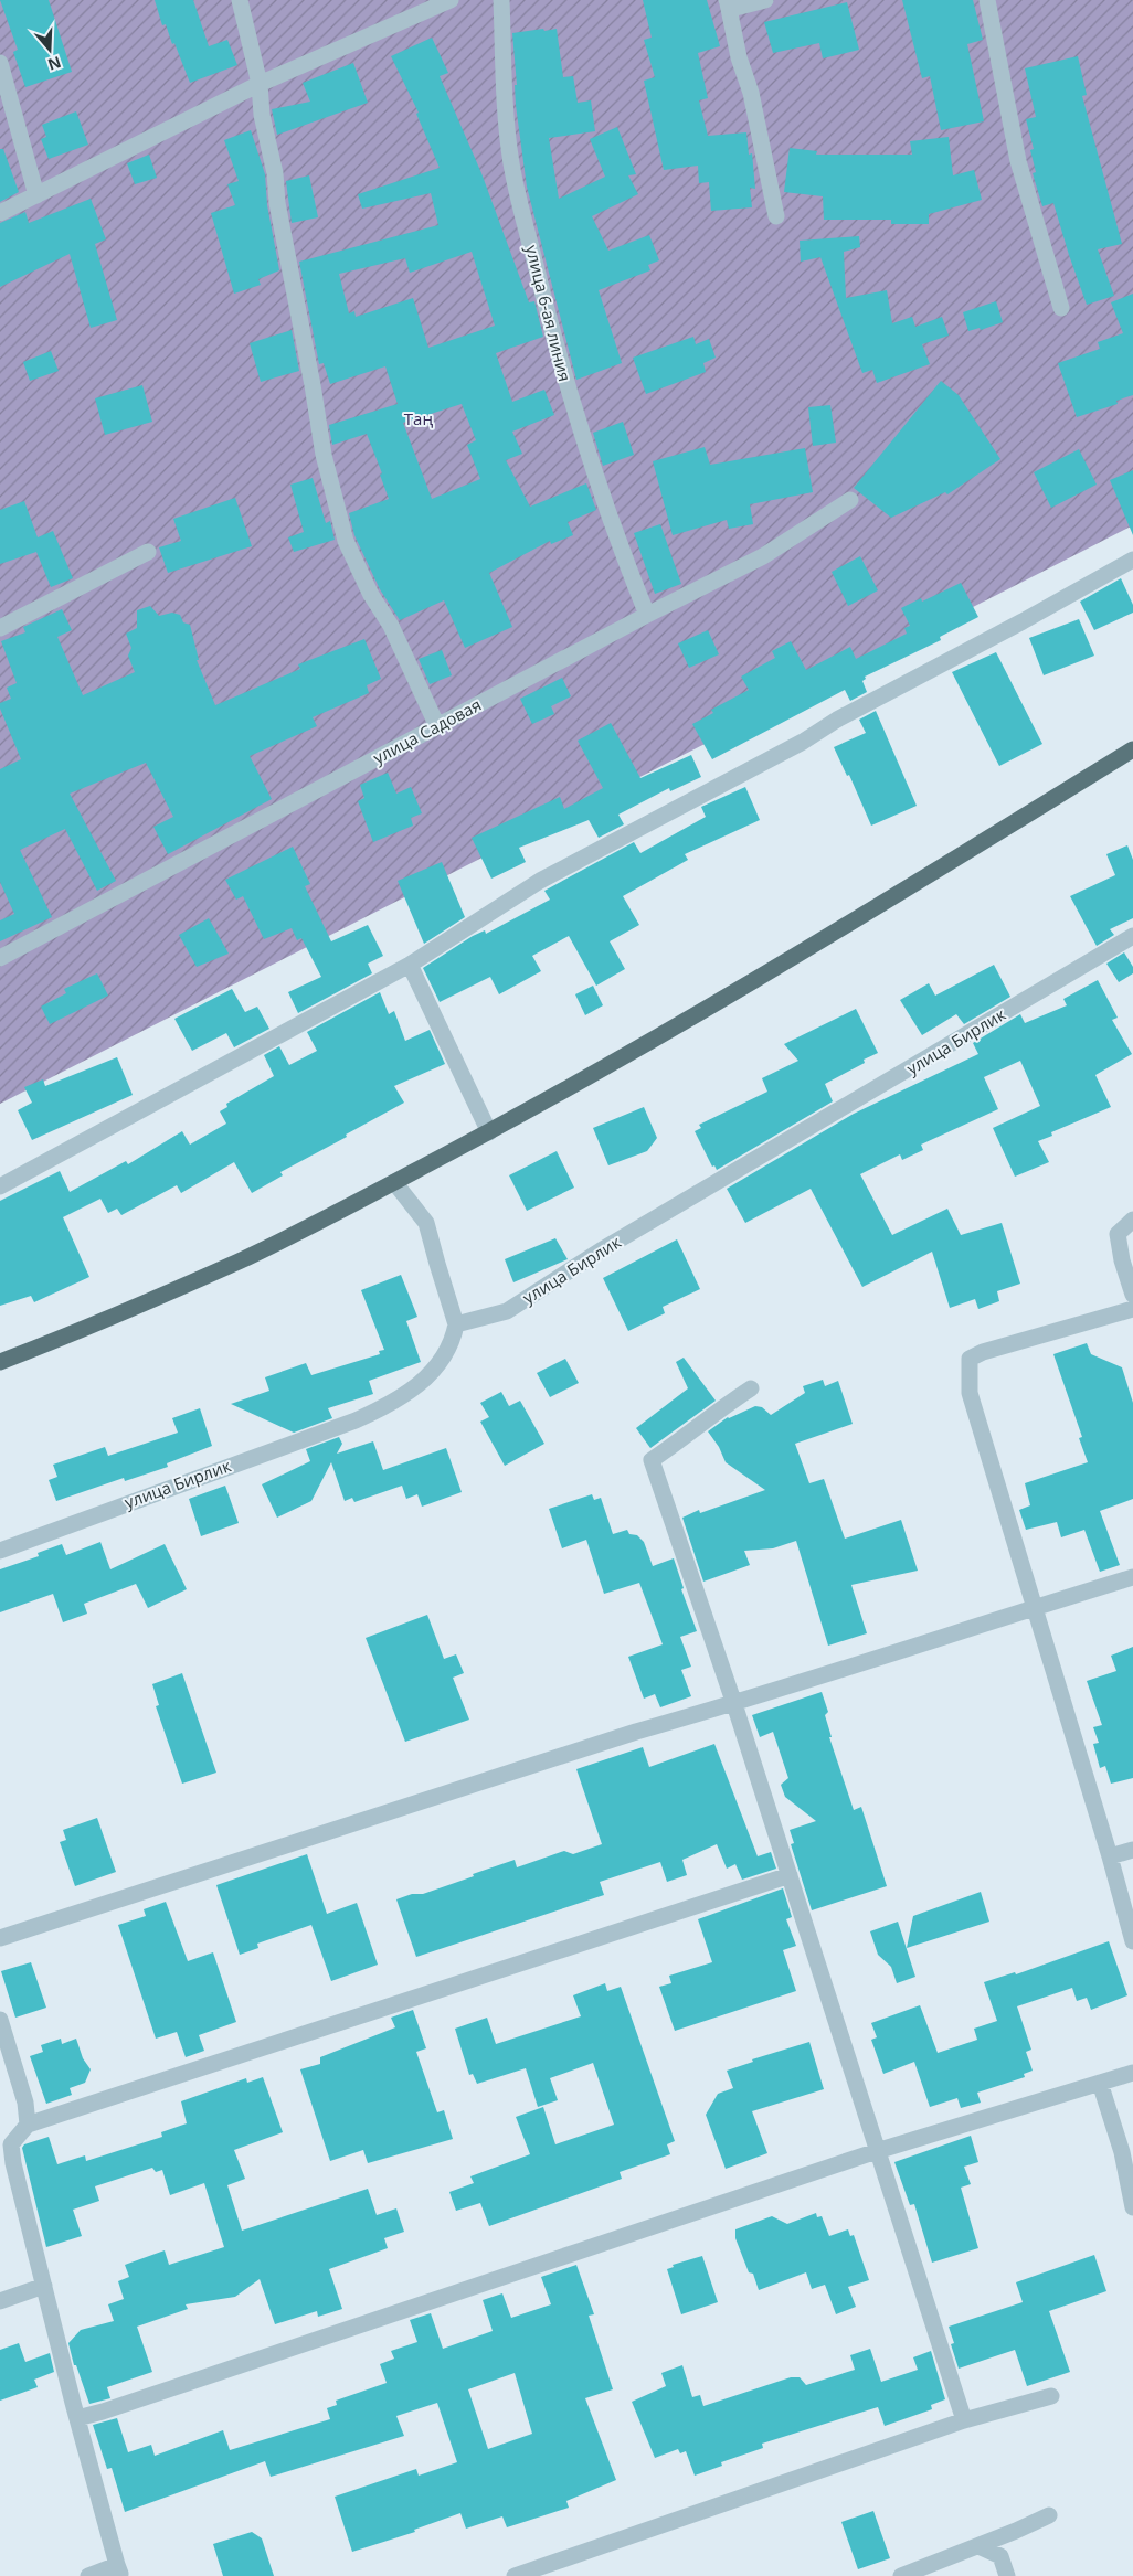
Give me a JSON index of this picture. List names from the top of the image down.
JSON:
{
  "streets": {
    "street": ["улица 6-ая линия", "улица Садовая", "улица Бирлик"]
  },
  "crossings": [
    ["улица 6-ая линия", "улица Садовая"]
  ],
  "parks": ["Таң"],
  "north": "bottom"
}
